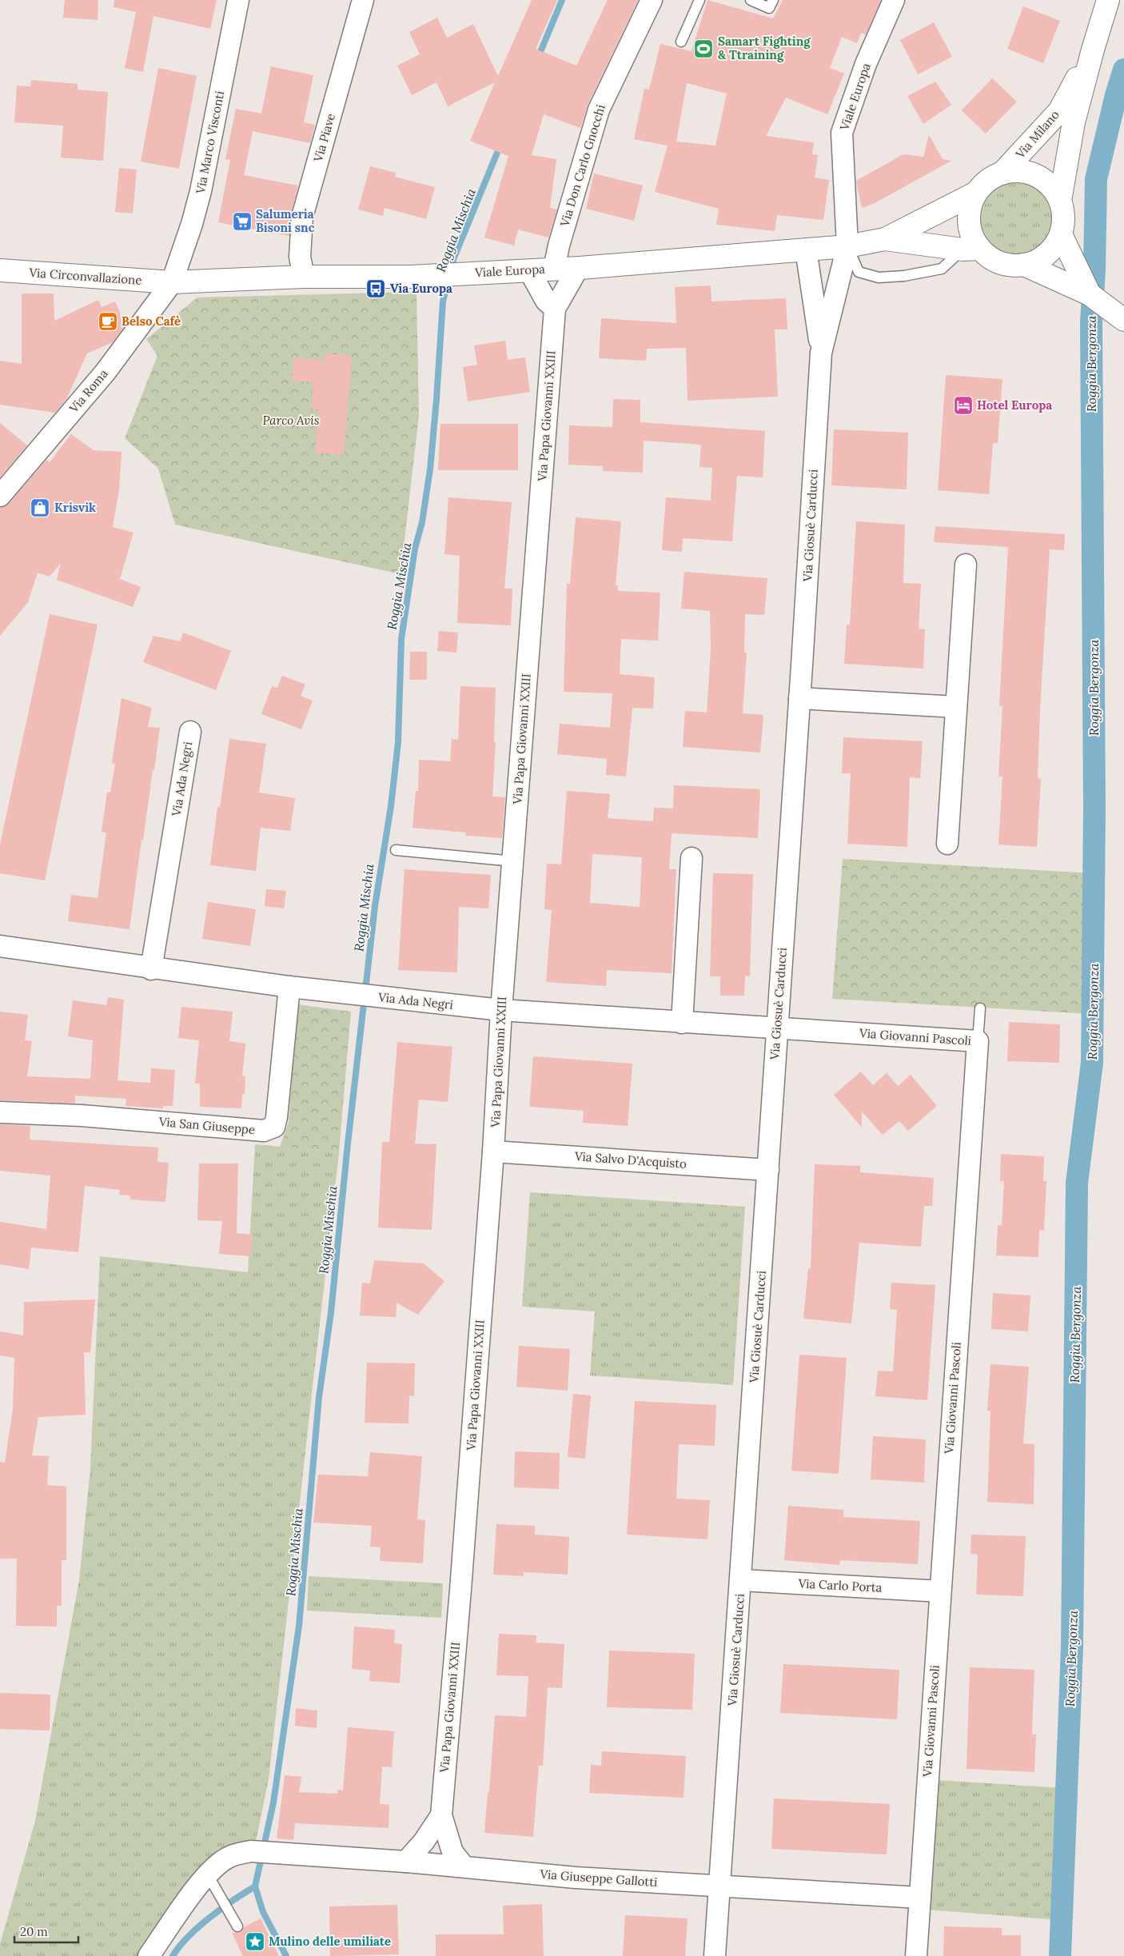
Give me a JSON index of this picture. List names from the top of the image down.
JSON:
{
  "streets": {
    "street": [
      "Viale Europa",
      "Via Milano",
      "Via Piave",
      "Via Marco Visconti",
      "Via Don Carlo Gnocchi",
      "Via Circonvallazione",
      "Via Roma",
      "Via Papa Giovanni XXIII",
      "Via Giosuè Carducci",
      "Via Ada Negri",
      "Via Giovanni Pascoli",
      "Via San Giuseppe",
      "Via Salvo D'Acquisto",
      "Via Carlo Porta",
      "Via Giuseppe Gallotti"
    ]
  },
  "crossings": [
    ["Viale Europa", "Via Milano"],
    ["Viale Europa", "Via Piave"],
    ["Viale Europa", "Via Marco Visconti"],
    ["Viale Europa", "Via Don Carlo Gnocchi"],
    ["Viale Europa", "Via Circonvallazione"],
    ["Viale Europa", "Via Roma"],
    ["Viale Europa", "Via Giosuè Carducci"],
    ["Via Marco Visconti", "Via Circonvallazione"],
    ["Via Marco Visconti", "Via Roma"],
    ["Via Circonvallazione", "Via Roma"],
    ["Via Papa Giovanni XXIII", "Via Ada Negri"],
    ["Via Papa Giovanni XXIII", "Via Salvo D'Acquisto"],
    ["Via Giosuè Carducci", "Via Ada Negri"],
    ["Via Giosuè Carducci", "Via Giovanni Pascoli"],
    ["Via Giosuè Carducci", "Via Salvo D'Acquisto"],
    ["Via Giosuè Carducci", "Via Carlo Porta"],
    ["Via Giosuè Carducci", "Via Giuseppe Gallotti"],
    ["Via Ada Negri", "Via Giovanni Pascoli"],
    ["Via Ada Negri", "Via San Giuseppe"],
    ["Via Giovanni Pascoli", "Via Carlo Porta"],
    ["Via Giovanni Pascoli", "Via Giuseppe Gallotti"]
  ],
  "water": ["Roggia Mischia", "Roggia Bergonza"],
  "parks": ["Parco Avis"],
  "places": {
    "sports": ["Samart Fighting & Ttraining"],
    "supermarket": ["Salumeria Bisoni snc"],
    "bus stop": ["Via Europa"],
    "cafe": ["Belso Cafè"],
    "hotel": ["Hotel Europa"],
    "shop": ["Krisvik"],
    "place": ["Mulino delle umiliate"]
  },
  "scale_bar": "20 m"
}
